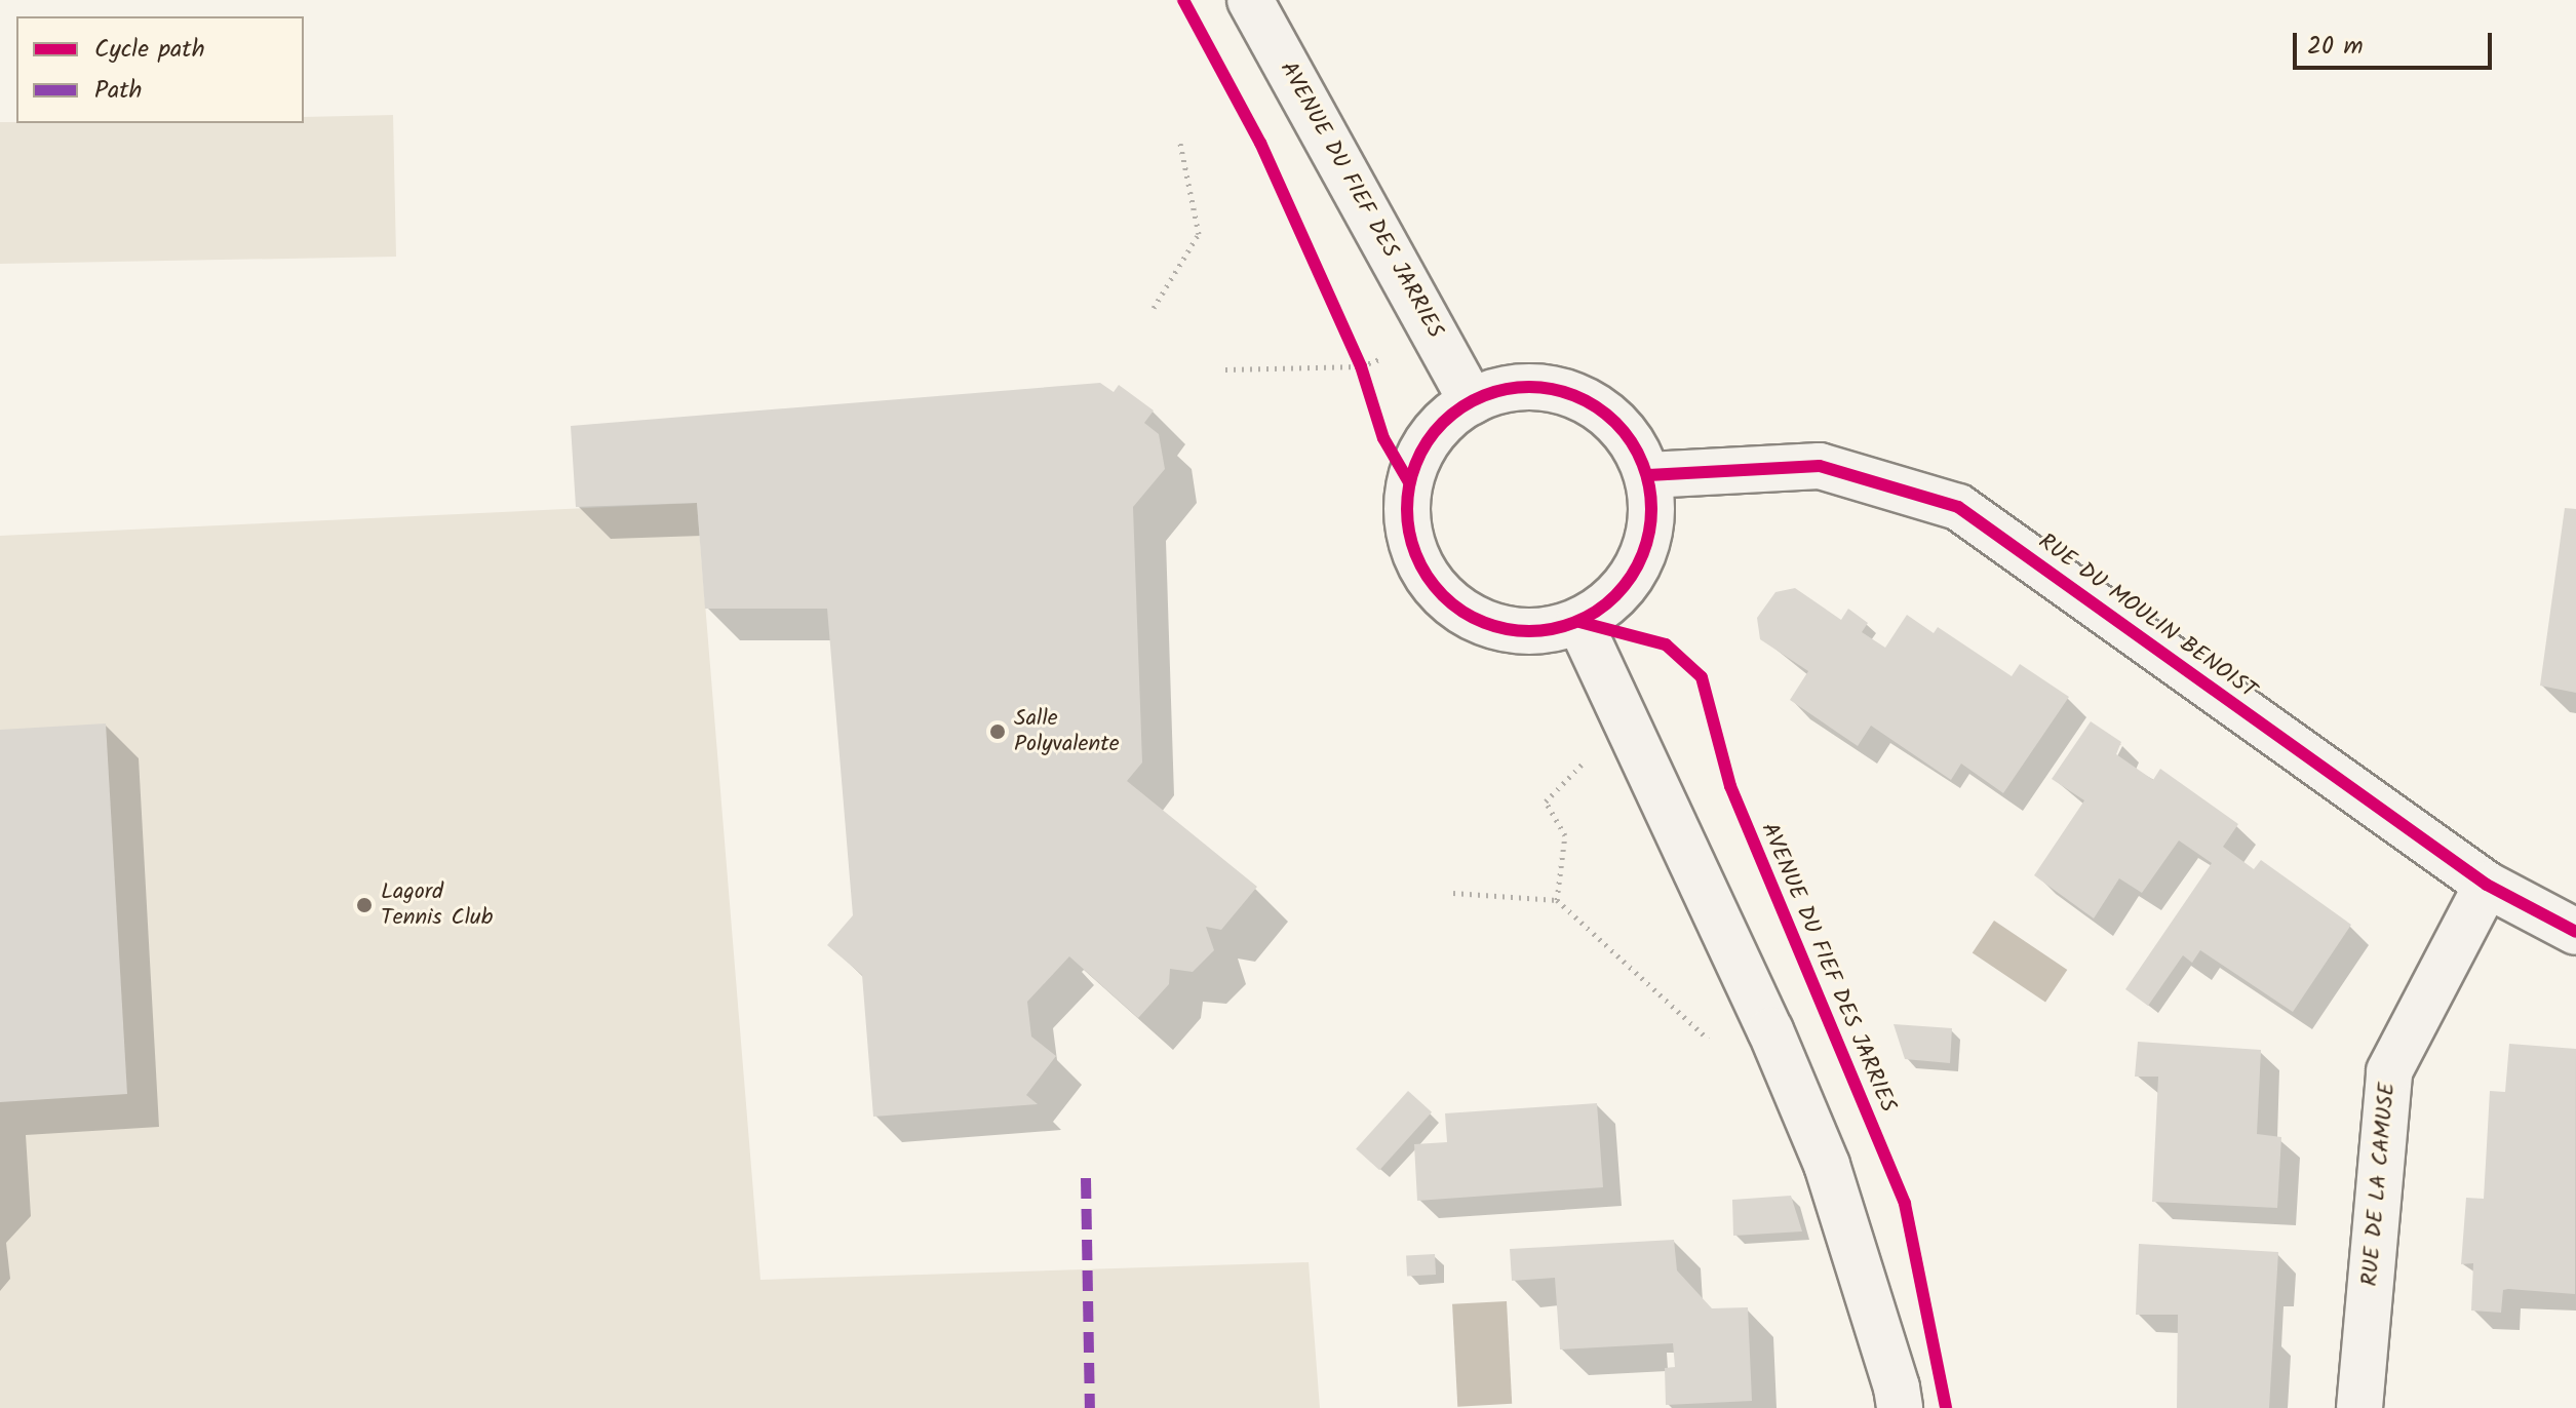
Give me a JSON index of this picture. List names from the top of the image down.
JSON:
{
  "streets": {
    "street": ["AVENUE DU FIEF DES JARRIES", "RUE DU MOULIN BENOIST", "RUE DE LA CAMUSE"]
  },
  "crossings": [
    ["AVENUE DU FIEF DES JARRIES", "RUE DU MOULIN BENOIST"],
    ["RUE DU MOULIN BENOIST", "RUE DE LA CAMUSE"]
  ],
  "places": ["Salle Polyvalente", "Lagord Tennis Club"],
  "legend": ["Cycle path", "Path"],
  "scale_bar": "20 m"
}
